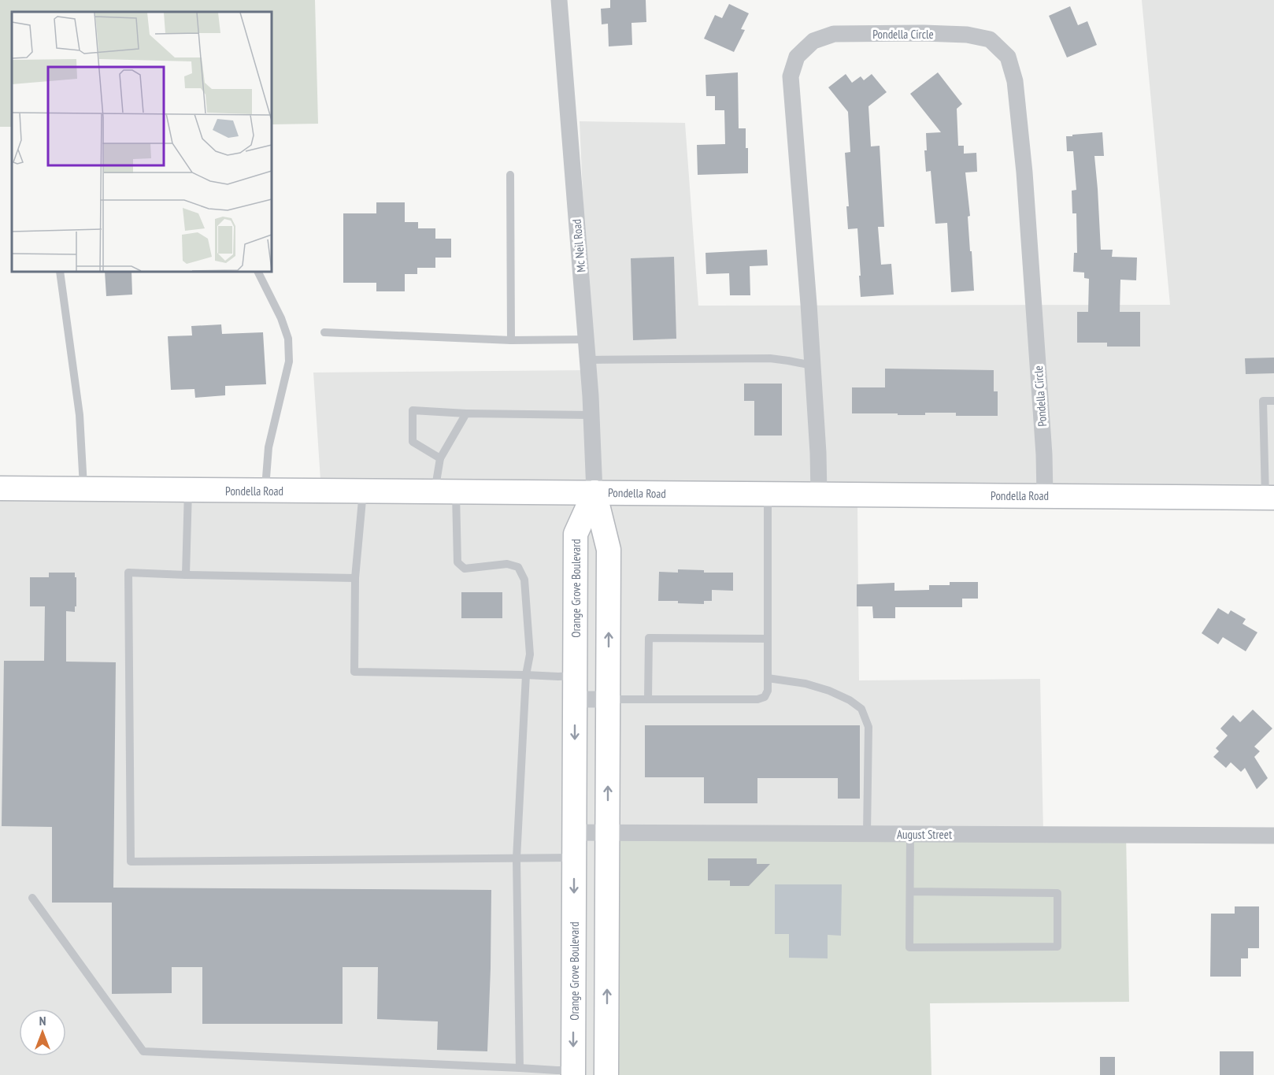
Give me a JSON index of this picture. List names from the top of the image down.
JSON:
{
  "streets": {
    "main road": ["Pondella Road", "Orange Grove Boulevard"],
    "street": ["Pondella Circle", "Mc Neil Road", "August Street"]
  },
  "crossings": [
    ["Pondella Circle", "Pondella Road"],
    ["Mc Neil Road", "Pondella Road"],
    ["Mc Neil Road", "Orange Grove Boulevard"],
    ["Pondella Road", "Orange Grove Boulevard"],
    ["Orange Grove Boulevard", "August Street"]
  ],
  "north": "top"
}
